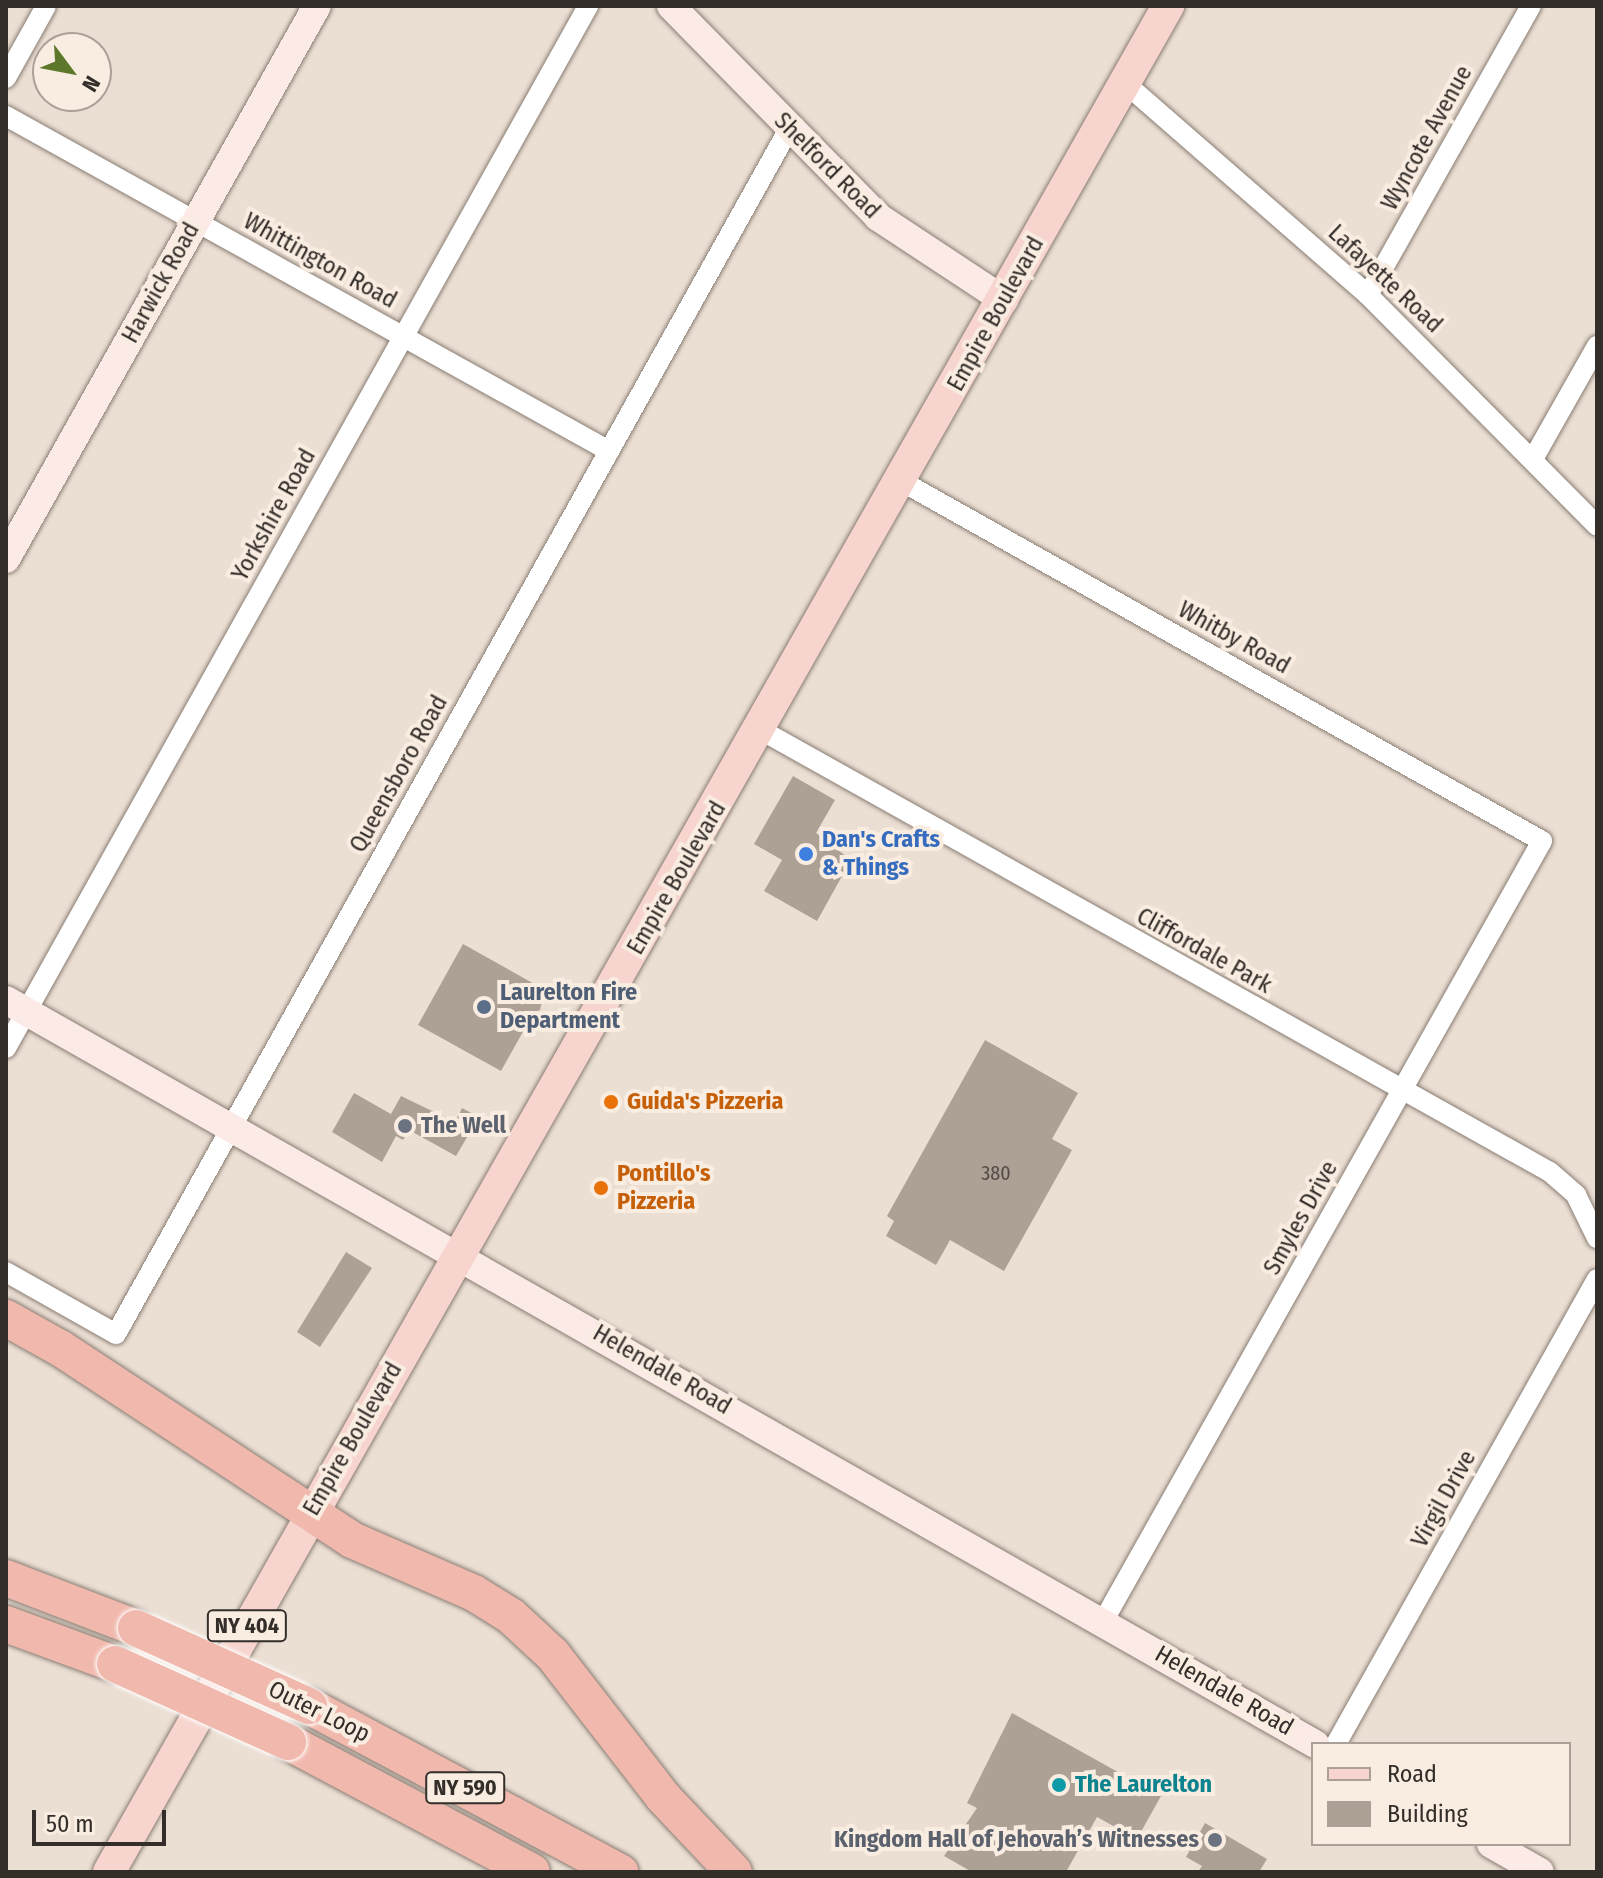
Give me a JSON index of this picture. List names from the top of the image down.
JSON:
{
  "streets": {
    "highway": ["Outer Loop", "NY 590"],
    "main road": ["Empire Boulevard", "NY 404"],
    "street": [
      "Wyncote Avenue",
      "Shelford Road",
      "Whittington Road",
      "Lafayette Road",
      "Harwick Road",
      "Yorkshire Road",
      "Whitby Road",
      "Queensboro Road",
      "Cliffordale Park",
      "Smyles Drive",
      "Helendale Road",
      "Virgil Drive"
    ]
  },
  "crossings": [
    ["Wyncote Avenue", "Lafayette Road"],
    ["Shelford Road", "Empire Boulevard"],
    ["Shelford Road", "Queensboro Road"],
    ["Whittington Road", "Harwick Road"],
    ["Whittington Road", "Yorkshire Road"],
    ["Whittington Road", "Queensboro Road"],
    ["Lafayette Road", "Empire Boulevard"],
    ["Empire Boulevard", "Whitby Road"],
    ["Empire Boulevard", "Cliffordale Park"],
    ["Empire Boulevard", "Helendale Road"],
    ["Yorkshire Road", "Helendale Road"],
    ["Whitby Road", "Smyles Drive"],
    ["Queensboro Road", "Helendale Road"],
    ["Cliffordale Park", "Smyles Drive"],
    ["Smyles Drive", "Helendale Road"]
  ],
  "places": [
    "Dan's Crafts & Things",
    "Laurelton Fire Department",
    "Guida's Pizzeria",
    "The Well",
    "Pontillo's Pizzeria",
    "The Laurelton",
    "Kingdom Hall of Jehovah’s Witnesses"
  ],
  "house_numbers": ["380"],
  "legend": ["Road", "Building"],
  "scale_bar": "50 m",
  "north": "bottom right"
}
